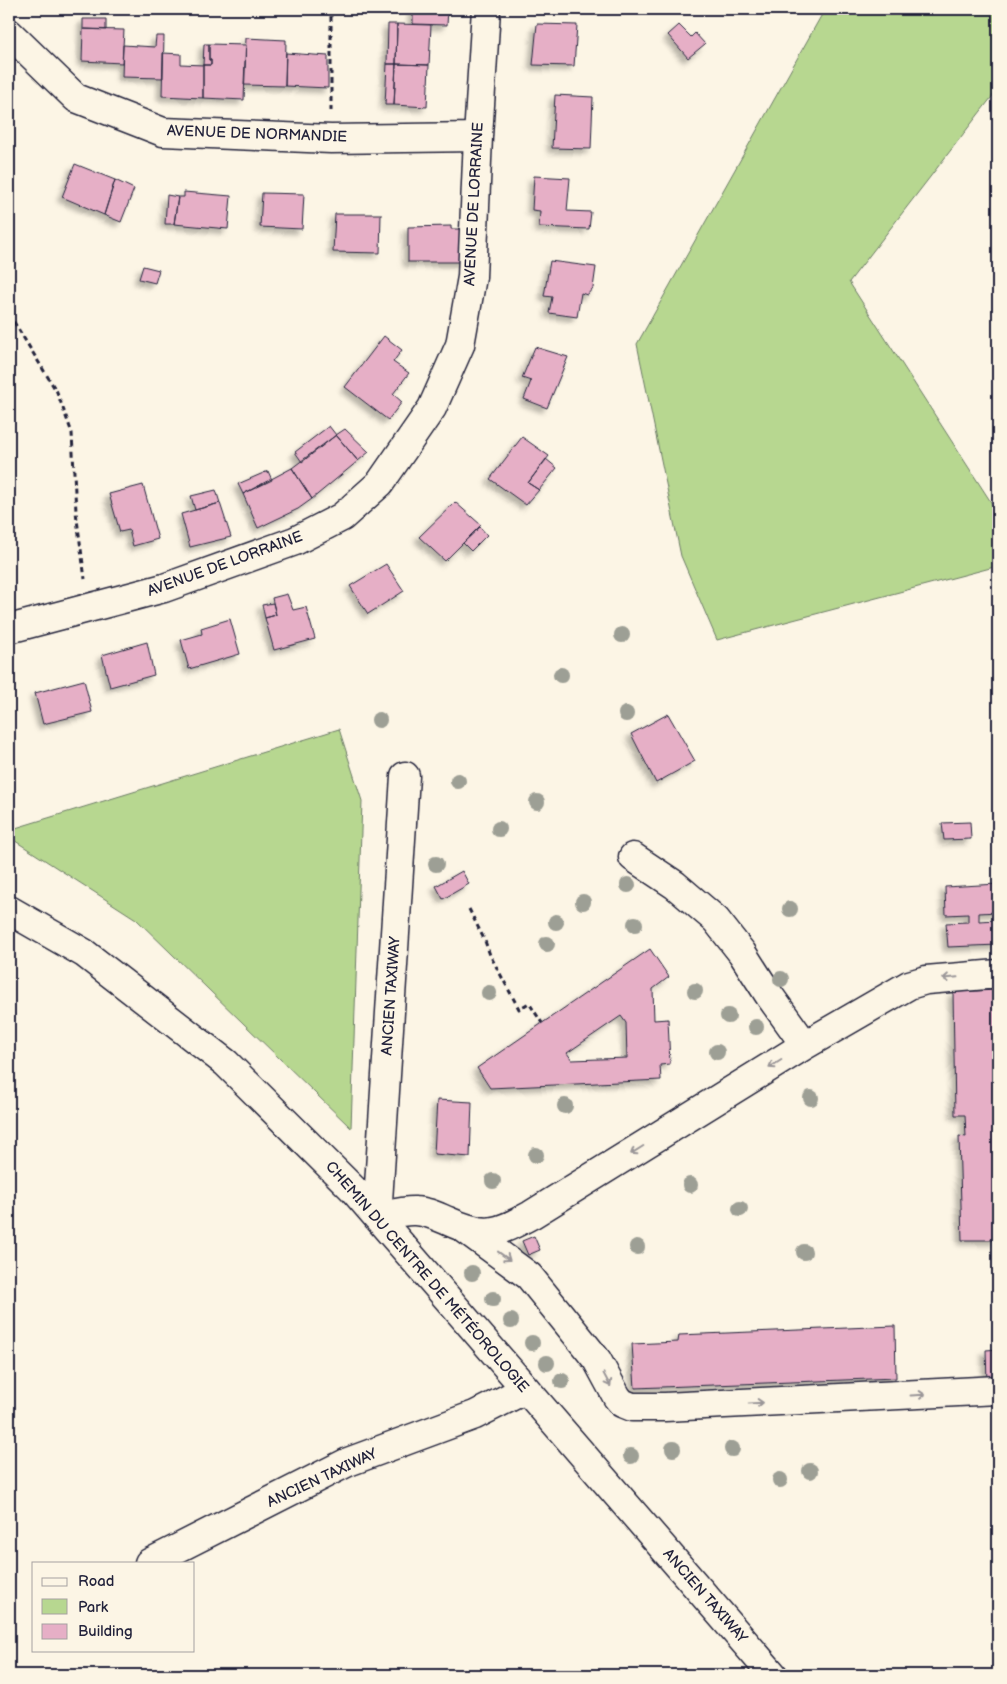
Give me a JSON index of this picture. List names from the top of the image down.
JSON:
{
  "streets": {
    "street": [
      "AVENUE DE NORMANDIE",
      "AVENUE DE LORRAINE",
      "ANCIEN TAXIWAY",
      "CHEMIN DU CENTRE DE MÉTÉOROLOGIE"
    ]
  },
  "crossings": [
    ["AVENUE DE NORMANDIE", "AVENUE DE LORRAINE"],
    ["ANCIEN TAXIWAY", "CHEMIN DU CENTRE DE MÉTÉOROLOGIE"]
  ],
  "legend": ["Road", "Park", "Building"]
}
